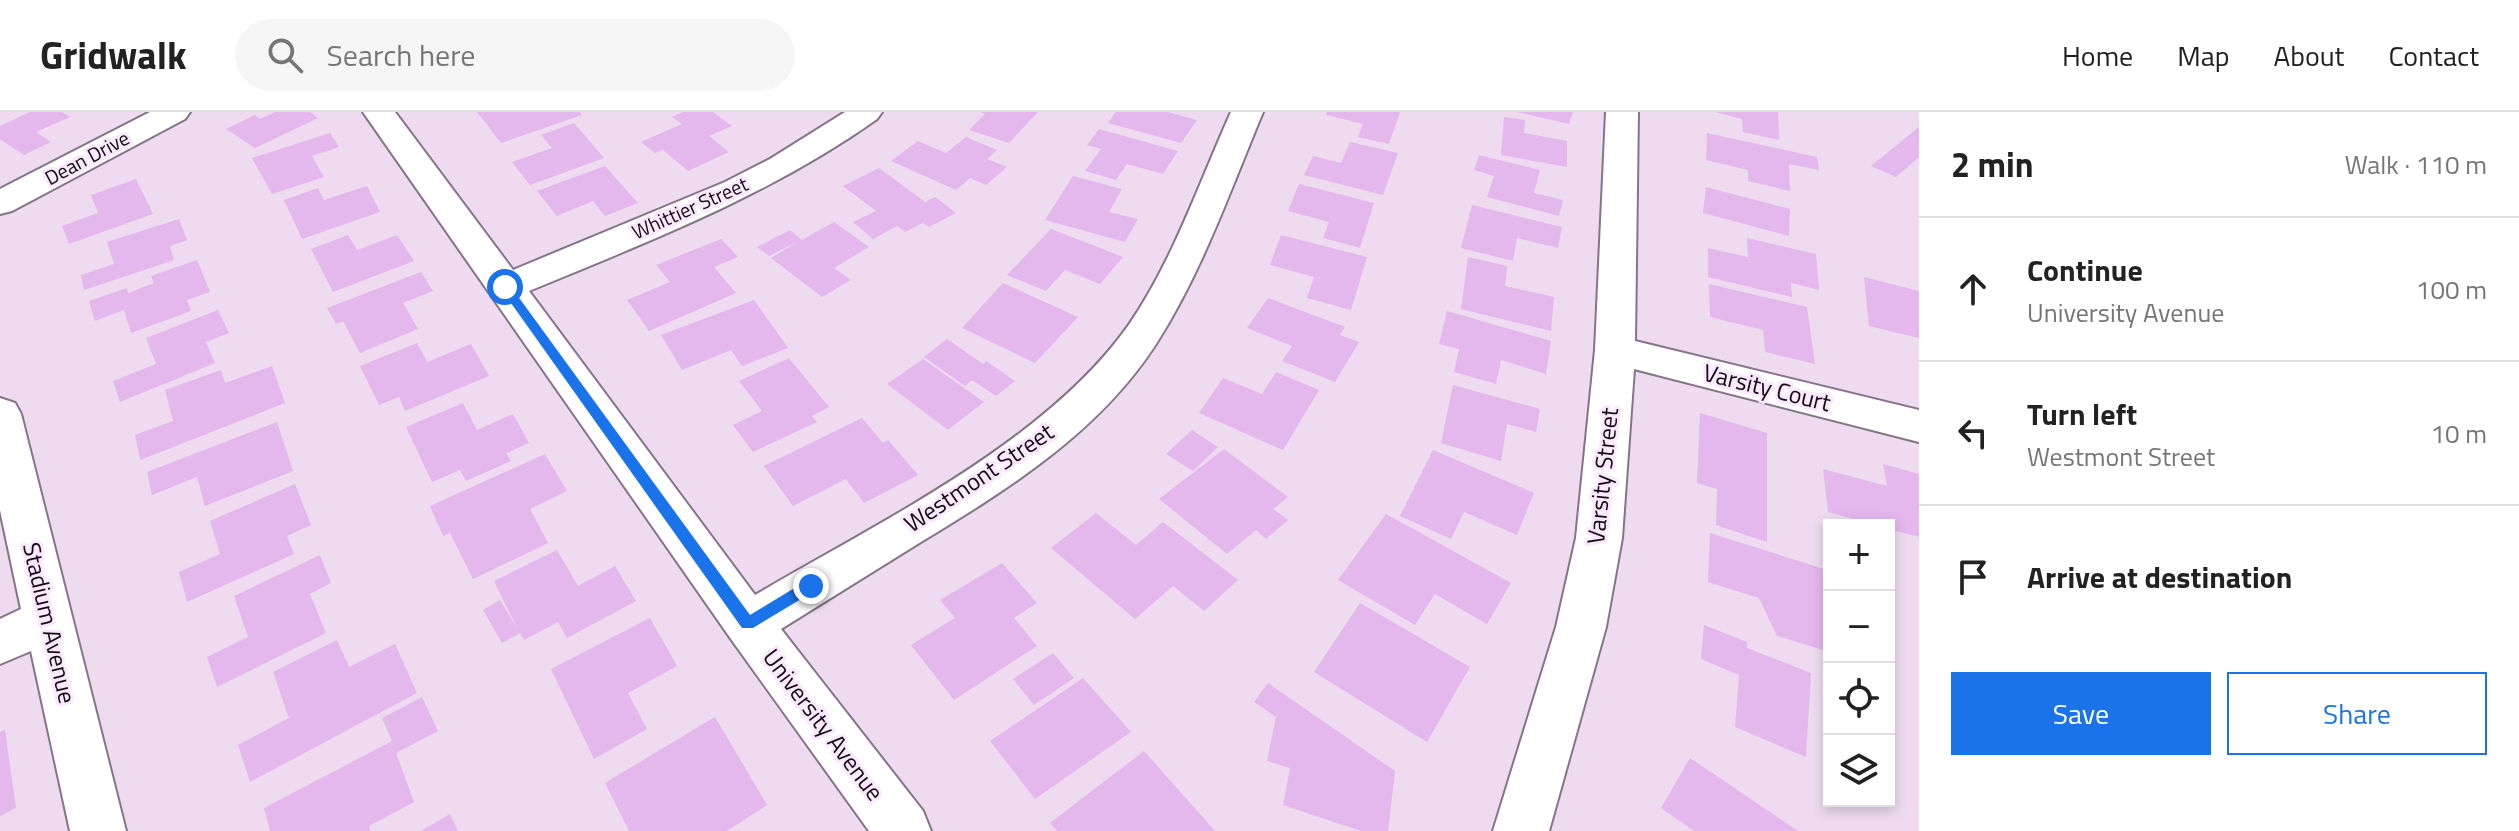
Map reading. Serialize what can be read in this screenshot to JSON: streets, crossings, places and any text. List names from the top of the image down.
{
  "streets": {
    "street": [
      "Dean Drive",
      "Whittier Street",
      "Varsity Court",
      "Varsity Street",
      "Westmont Street",
      "Stadium Avenue",
      "University Avenue"
    ]
  },
  "crossings": [
    ["Whittier Street", "University Avenue"],
    ["Varsity Court", "Varsity Street"],
    ["Westmont Street", "University Avenue"]
  ],
  "page": {
    "header": "Gridwalk",
    "search": "Search here",
    "nav": [
      "Home",
      "Map",
      "About",
      "Contact"
    ],
    "heading": ["2 min", "Walk · 110 m"],
    "list": [
      ["Continue", "University Avenue", "100 m"],
      ["Turn left", "Westmont Street", "10 m"],
      "Arrive at destination"
    ],
    "map_buttons": ["+", "−"],
    "buttons": ["Save", "Share"]
  }
}
